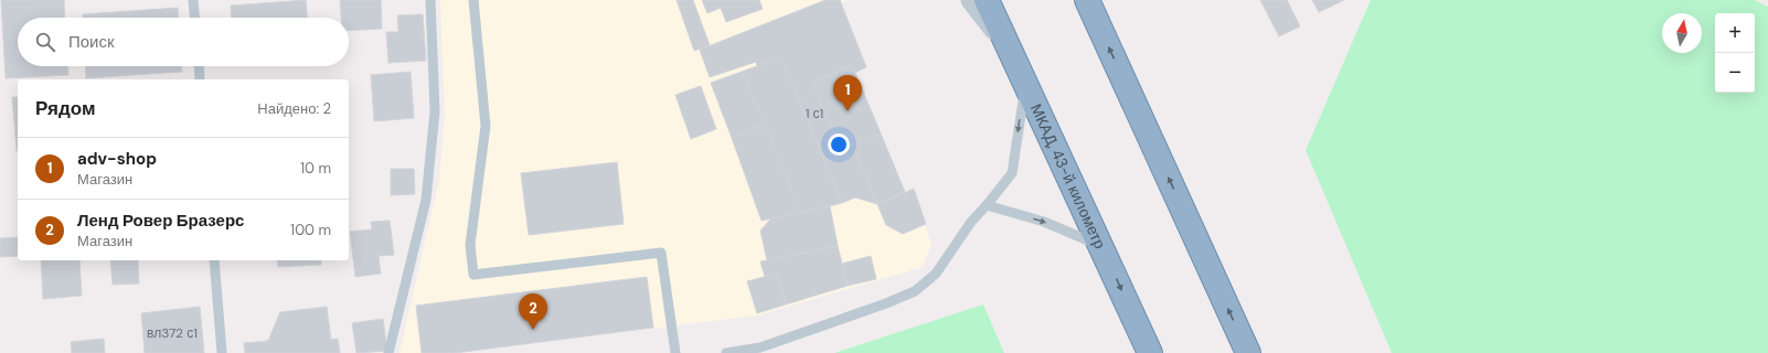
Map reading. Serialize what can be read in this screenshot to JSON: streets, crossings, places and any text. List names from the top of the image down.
{
  "streets": {
    "highway": ["МКАД, 43-й километр"]
  },
  "house_numbers": ["1 с1", "вл372 с1"],
  "north": "top",
  "page": {
    "map_buttons": ["+", "−"],
    "search": "Поиск",
    "pins": ["1", "2"],
    "heading": ["Рядом", "Найдено: 2"],
    "list": [
      {
        "mark": "1",
        "name": "adv-shop",
        "note": "Магазин",
        "value": "10 m"
      },
      {
        "mark": "2",
        "name": "Ленд Ровер Бразерс",
        "note": "Магазин",
        "value": "100 m"
      }
    ]
  }
}
